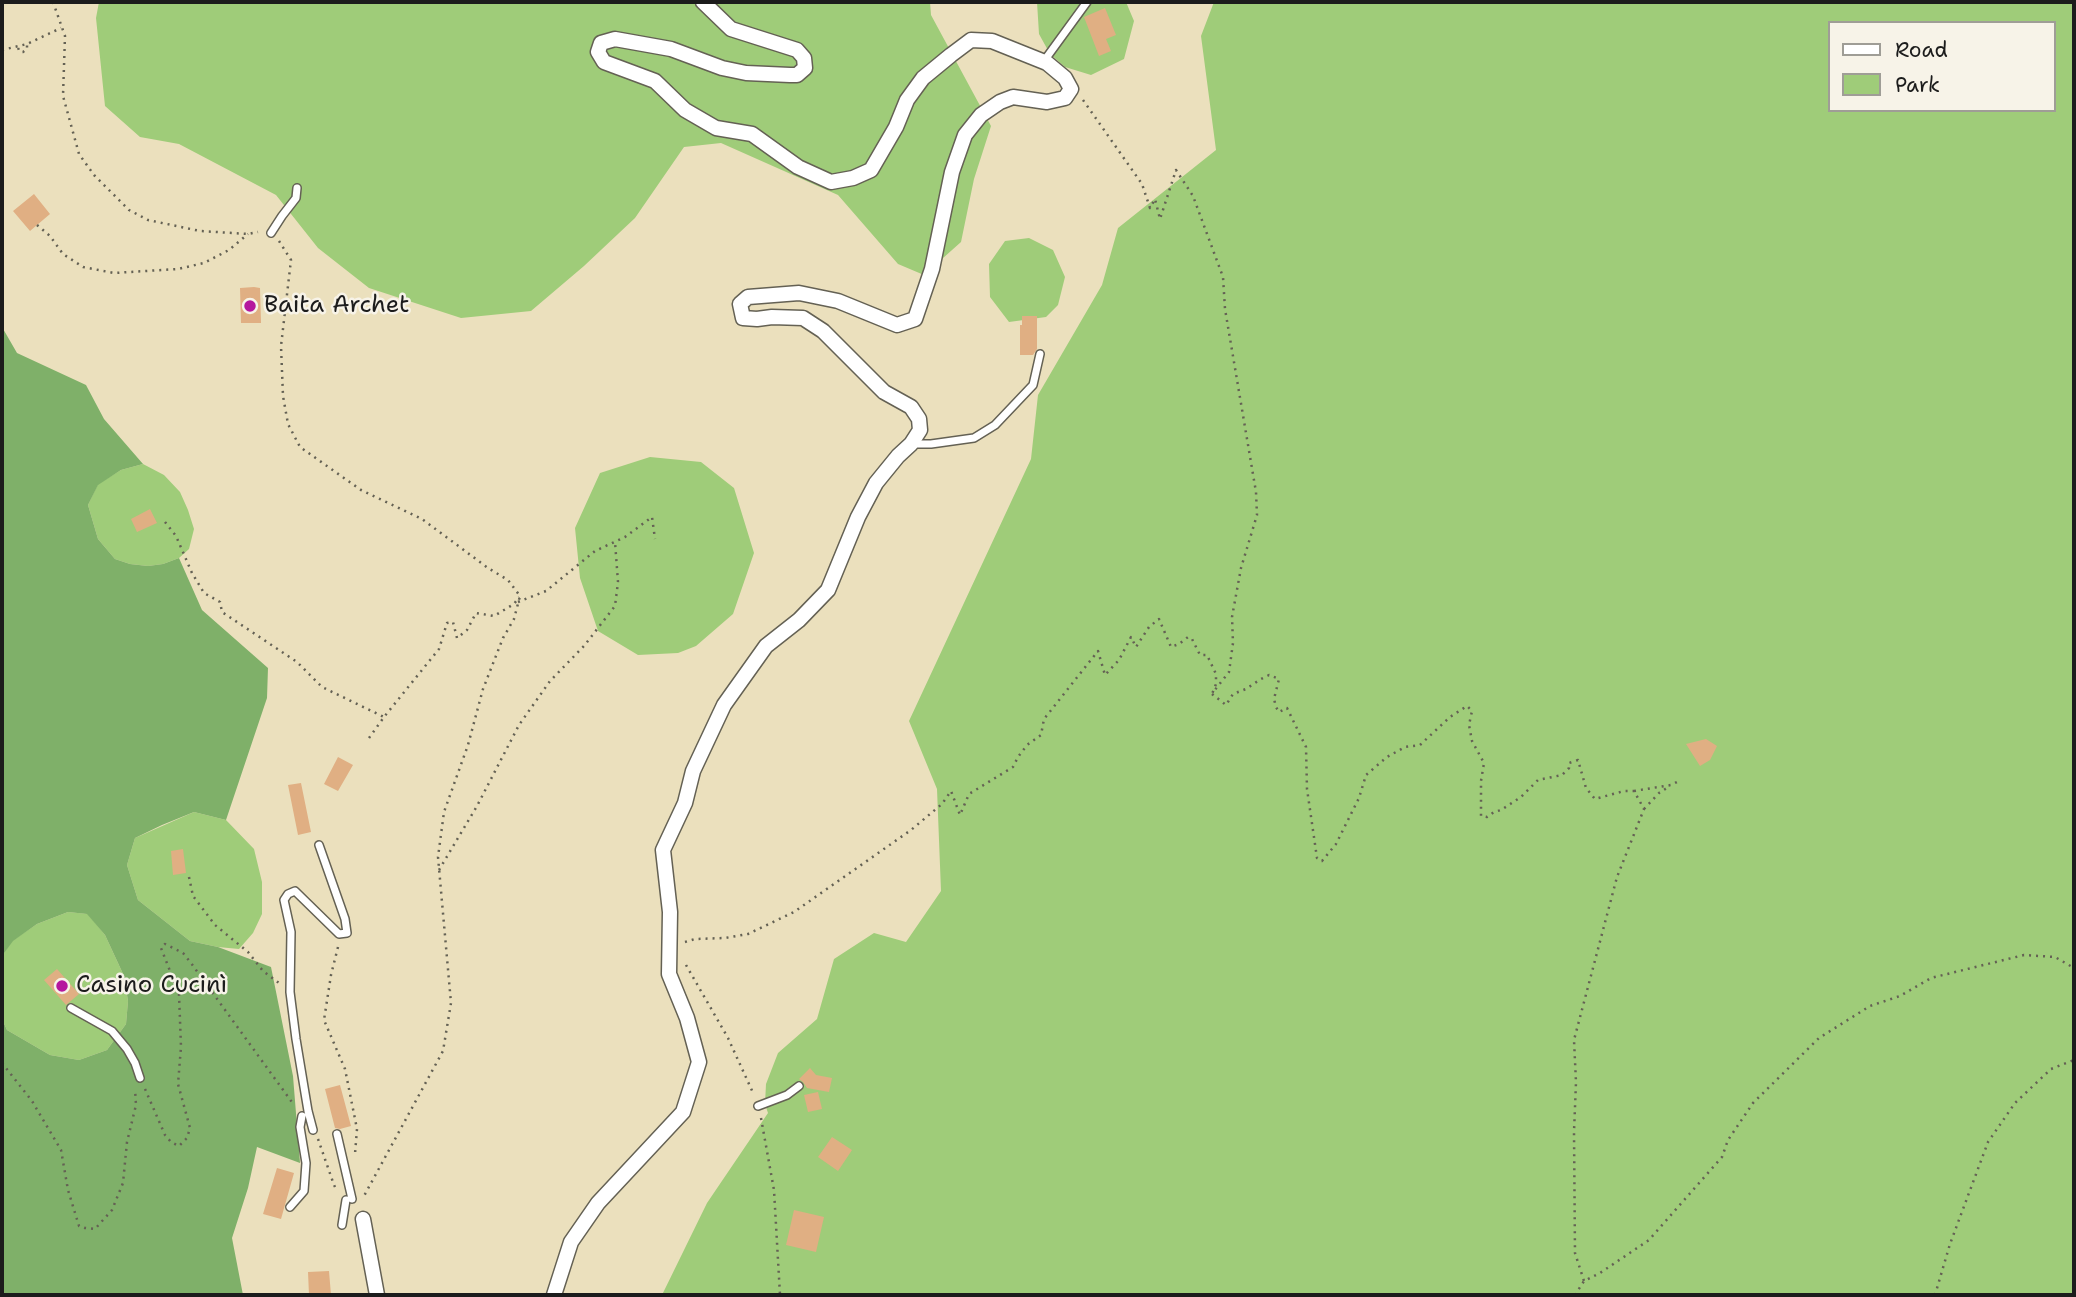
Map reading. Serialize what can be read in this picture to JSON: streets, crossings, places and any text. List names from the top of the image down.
{
  "places": ["Baita Archet", "Casino Cucinì"],
  "legend": ["Road", "Park"]
}
